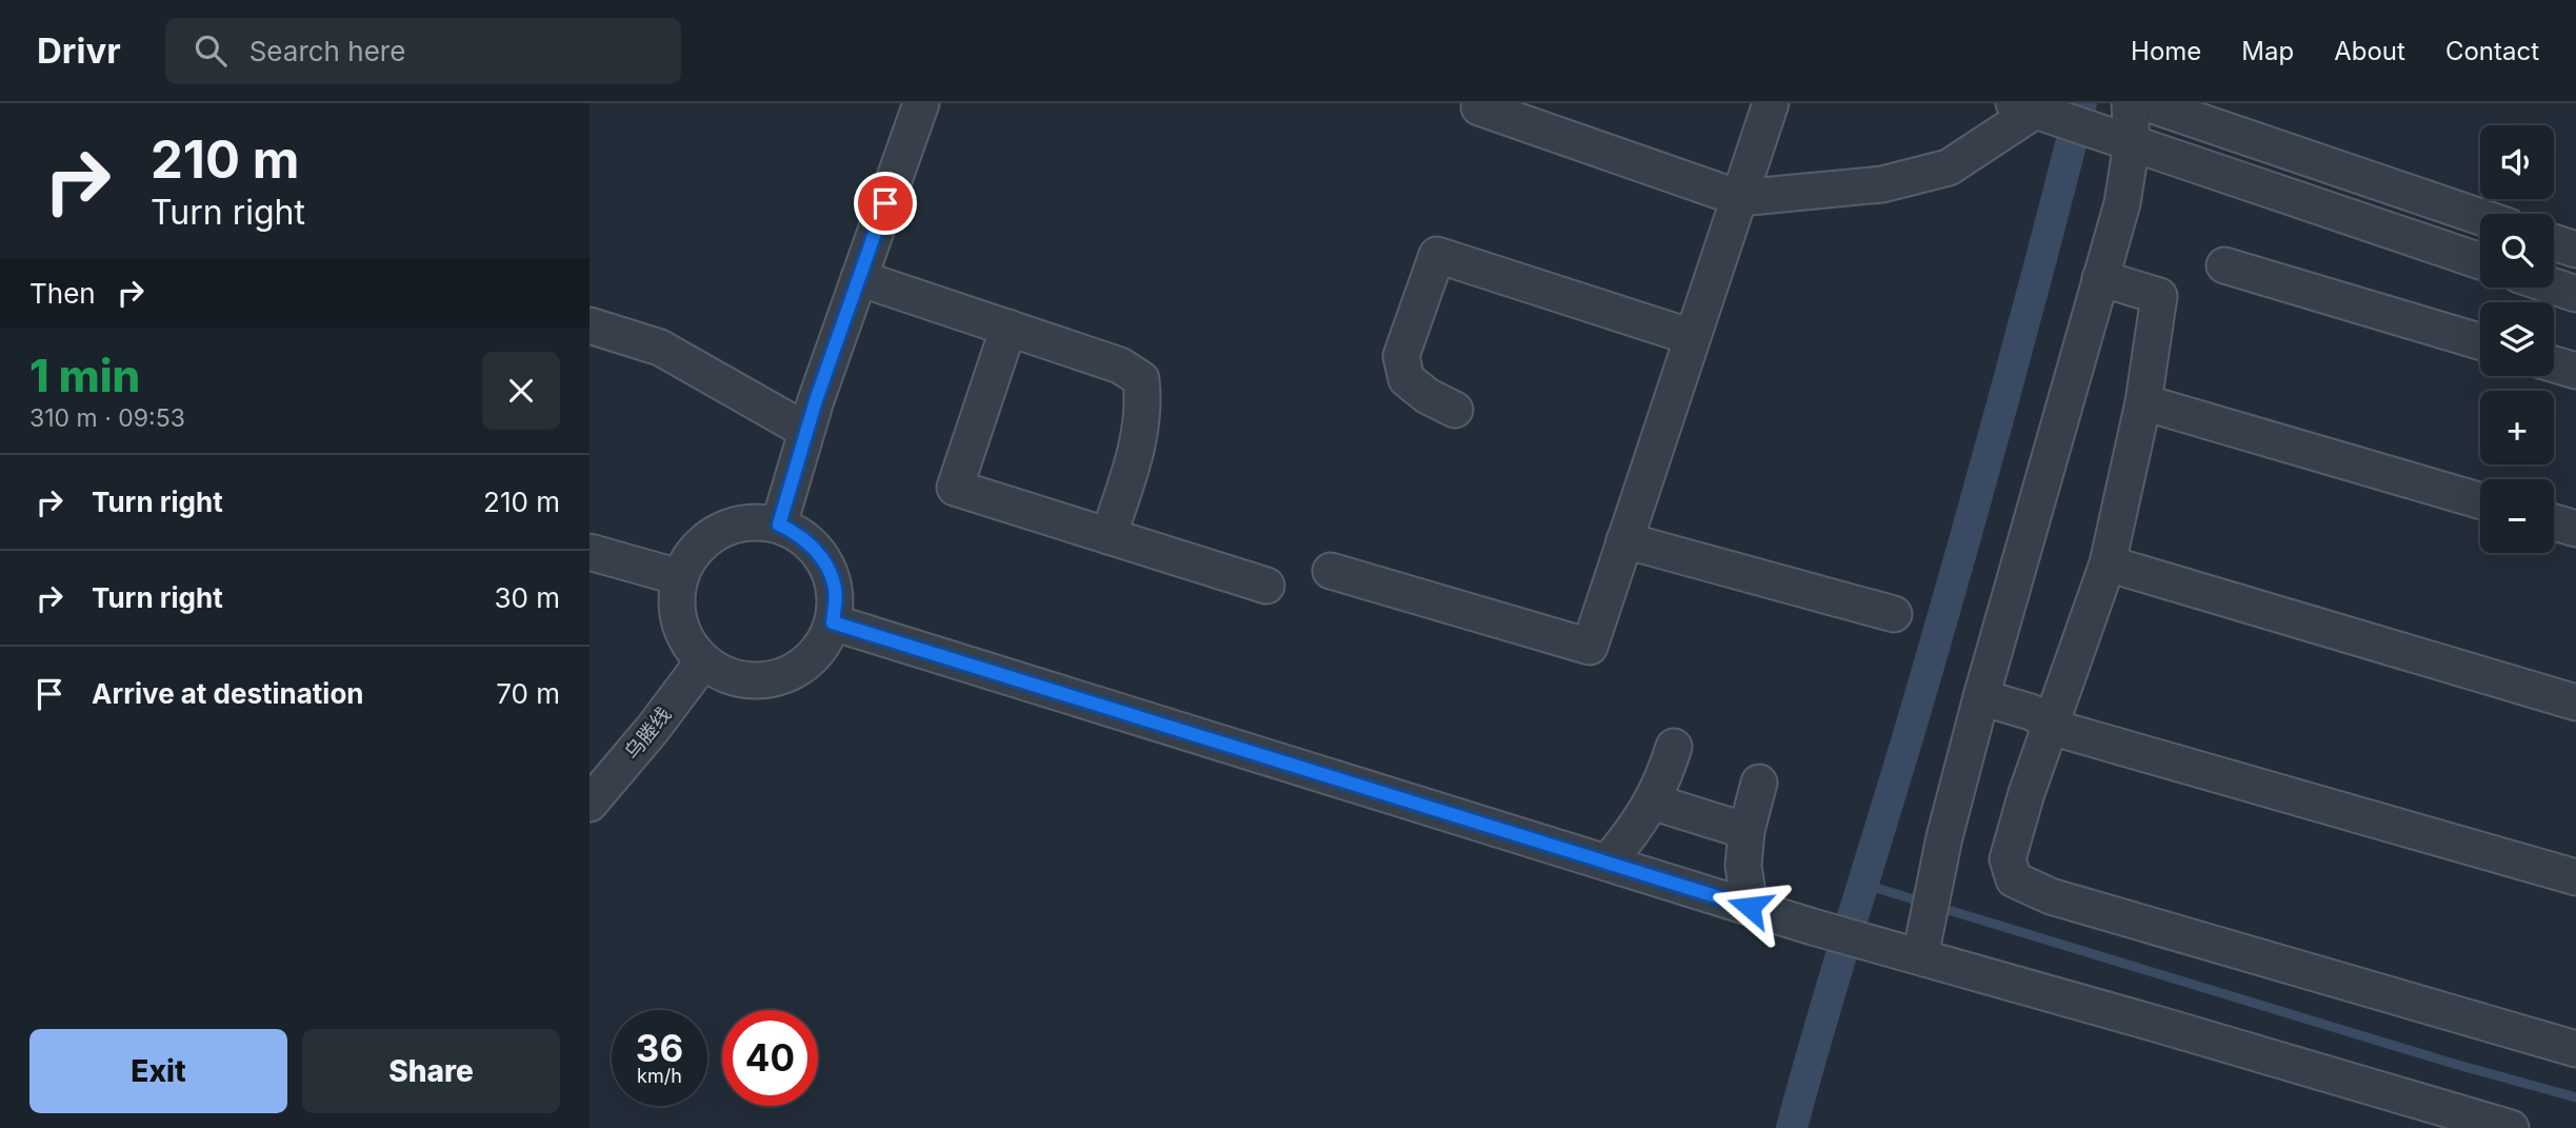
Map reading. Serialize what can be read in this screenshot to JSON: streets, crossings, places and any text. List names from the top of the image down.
{
  "streets": {
    "street": ["乌塍线"]
  },
  "page": {
    "header": "Drivr",
    "search": "Search here",
    "nav": [
      "Home",
      "Map",
      "About",
      "Contact"
    ],
    "turn": ["210 m", "Turn right"],
    "map_buttons": ["+", "−"],
    "then": "Then",
    "heading": ["1 min", "310 m · 09:53"],
    "list": [
      {
        "name": "Turn right",
        "value": "210 m"
      },
      {
        "name": "Turn right",
        "value": "30 m"
      },
      {
        "name": "Arrive at destination",
        "value": "70 m"
      }
    ],
    "speed": "36 km/h",
    "limit": "40",
    "buttons": ["Exit", "Share"]
  }
}
